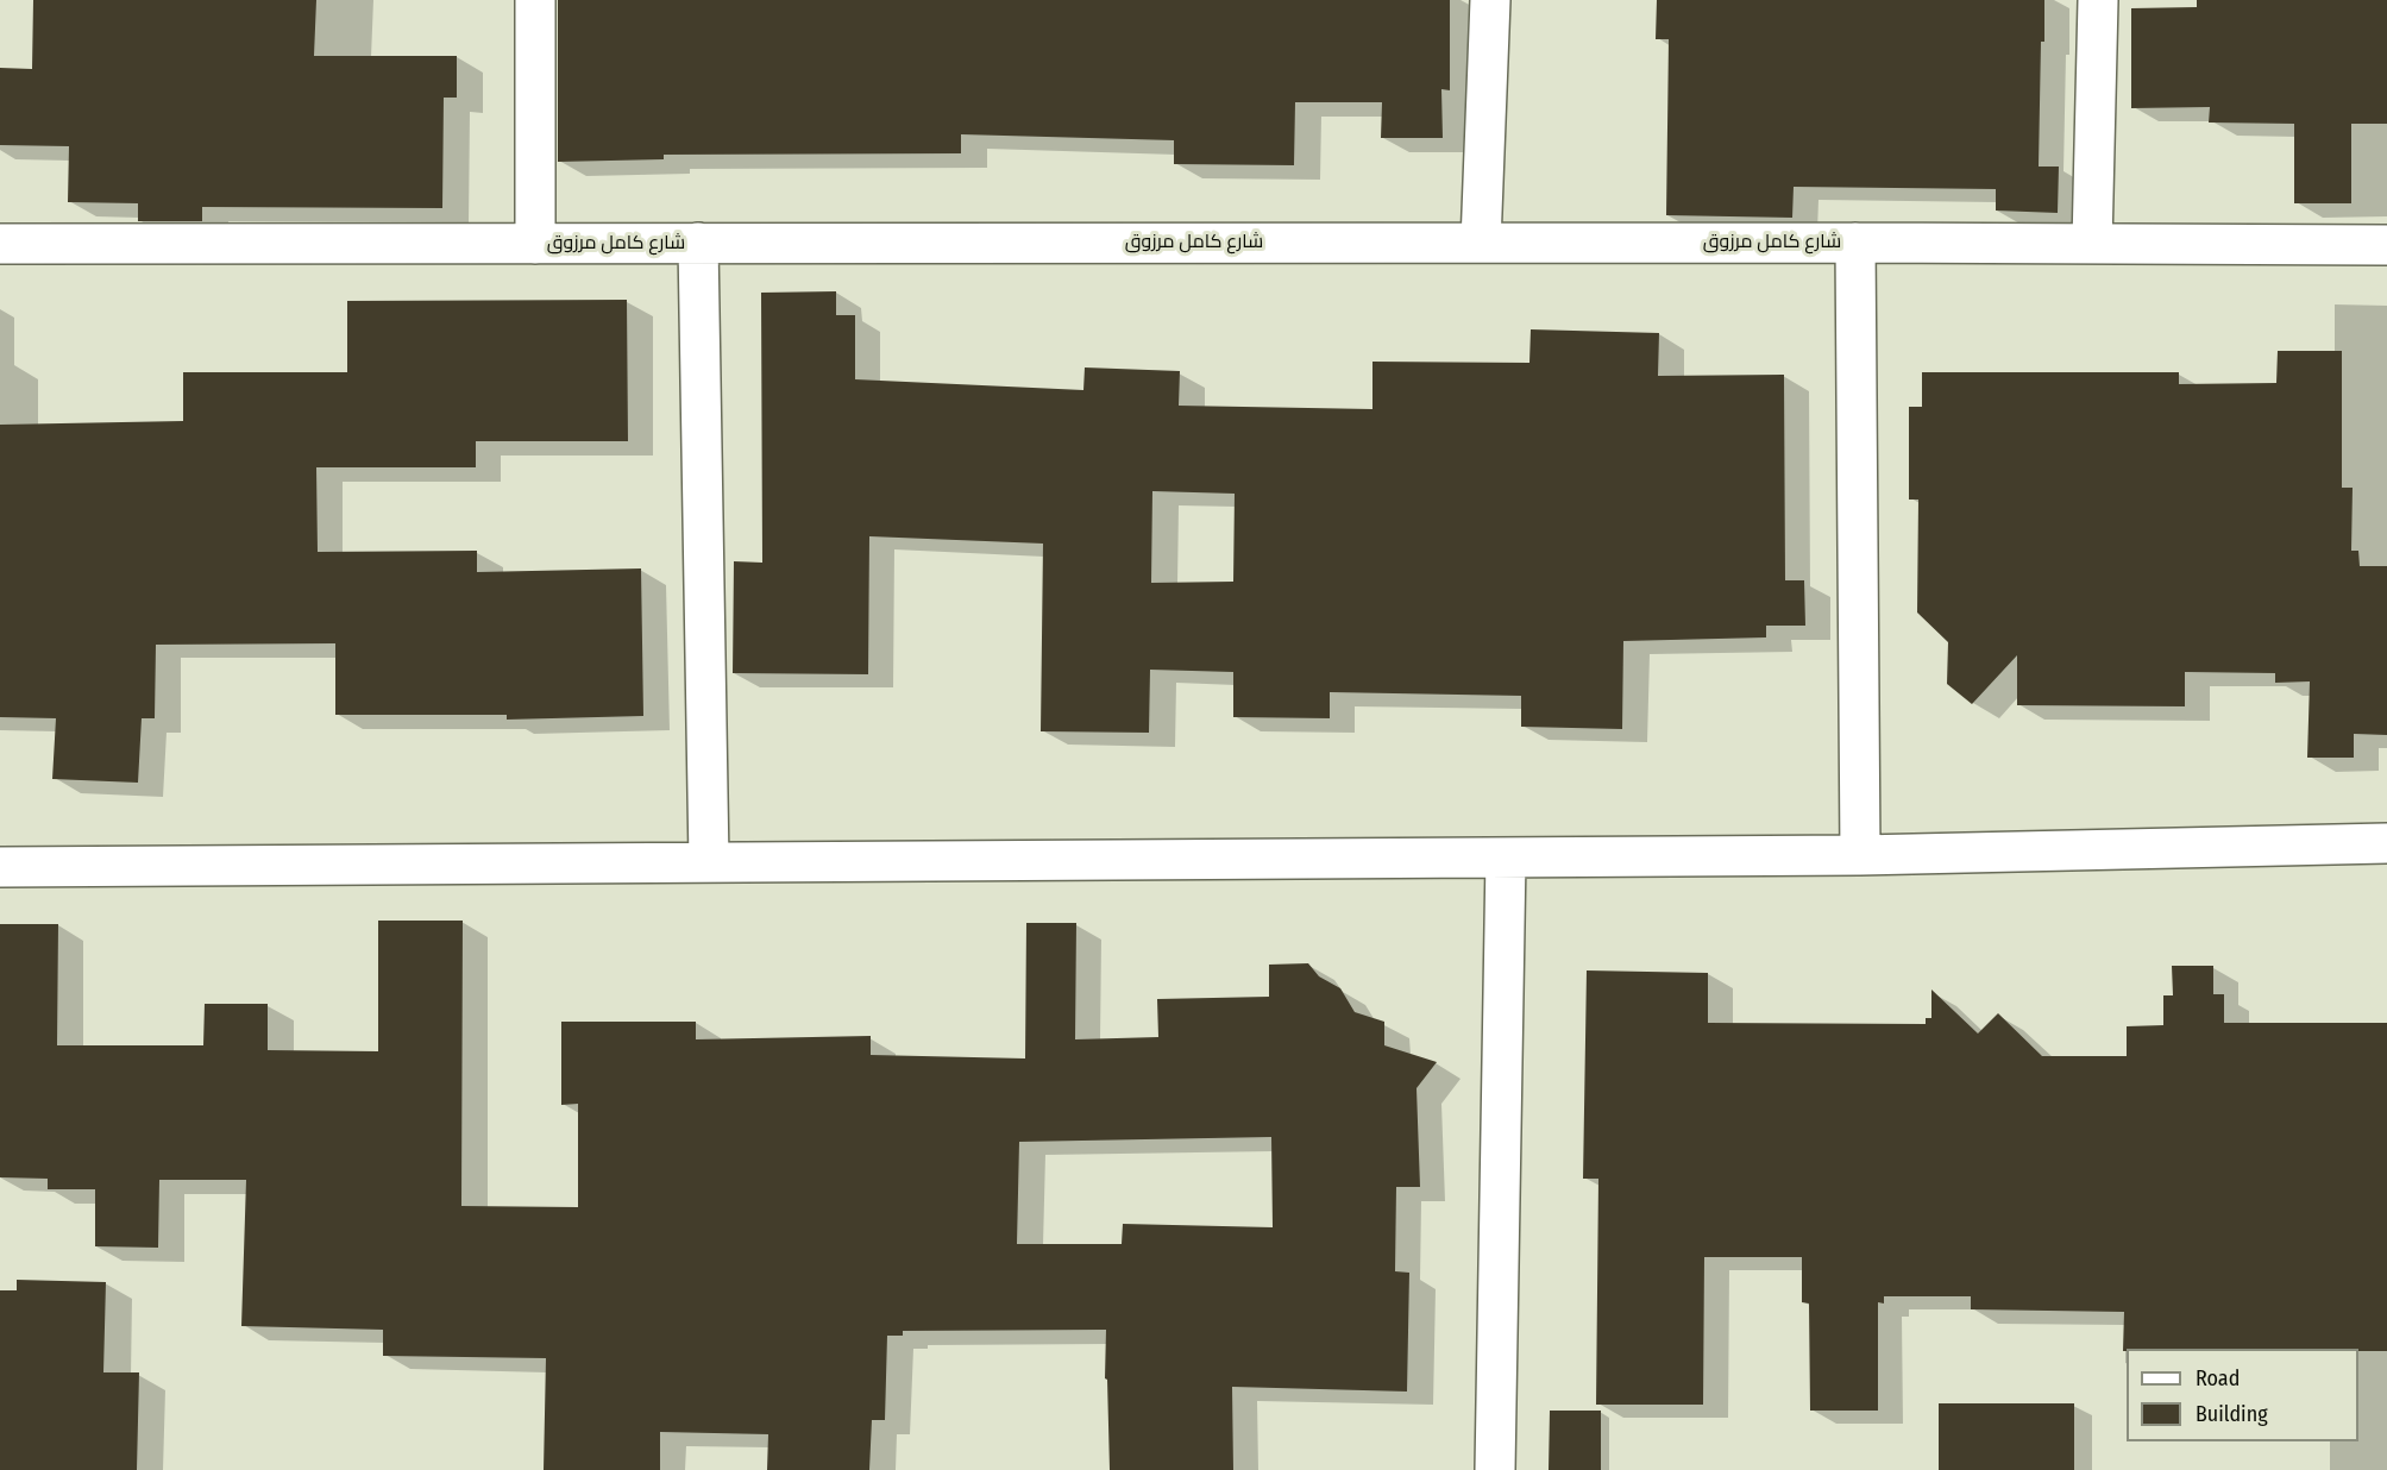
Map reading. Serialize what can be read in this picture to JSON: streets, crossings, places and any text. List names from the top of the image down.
{
  "streets": {
    "street": ["شارع كامل مرزوق"]
  },
  "legend": ["Road", "Building"]
}
